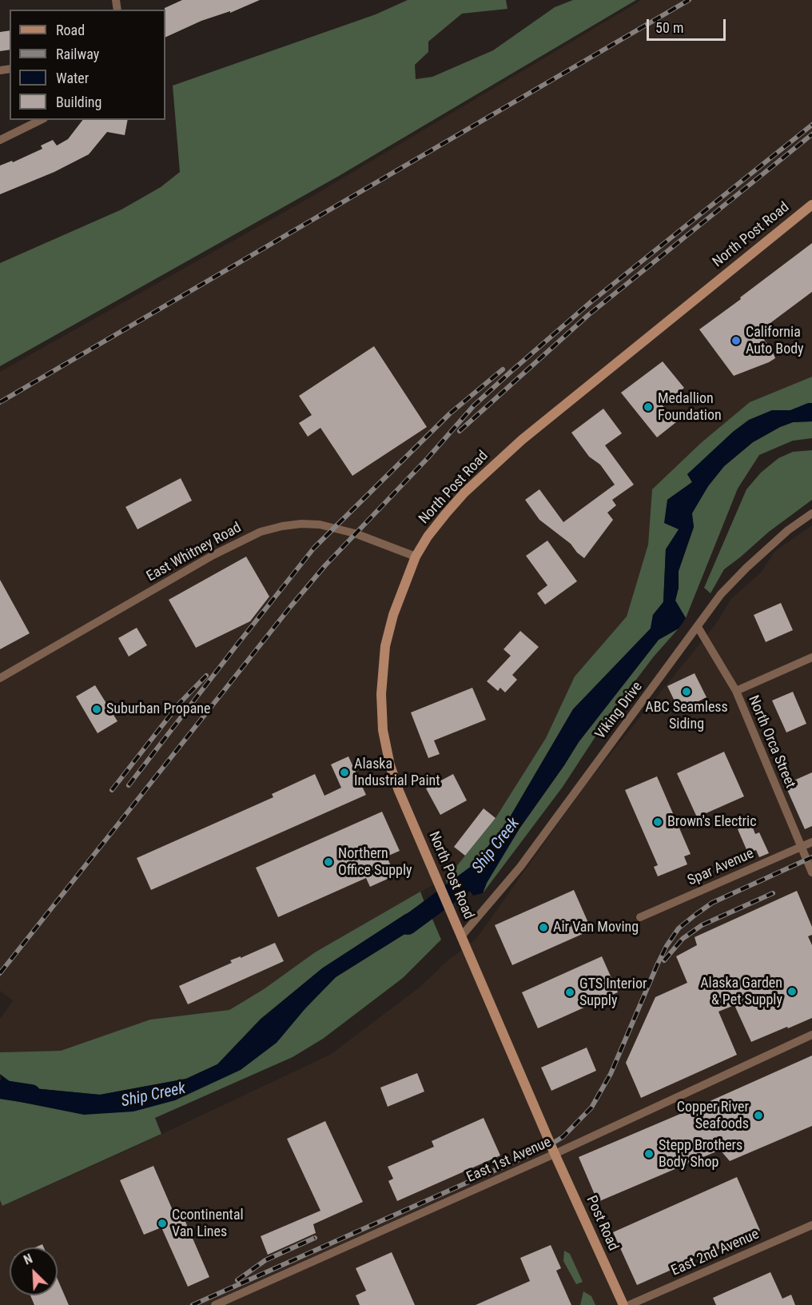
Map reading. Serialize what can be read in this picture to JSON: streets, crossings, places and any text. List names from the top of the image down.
{
  "streets": {
    "street": [
      "North Post Road",
      "East Whitney Road",
      "Viking Drive",
      "North Orca Street",
      "Spar Avenue",
      "East 1st Avenue",
      "Post Road",
      "East 2nd Avenue"
    ]
  },
  "crossings": [
    ["North Post Road", "East Whitney Road"],
    ["North Post Road", "Viking Drive"],
    ["North Post Road", "East 1st Avenue"],
    ["North Post Road", "Post Road"],
    ["Viking Drive", "North Orca Street"],
    ["North Orca Street", "Spar Avenue"],
    ["East 1st Avenue", "Post Road"]
  ],
  "water": ["Ship Creek"],
  "places": [
    "California Auto Body",
    "Medallion Foundation",
    "ABC Seamless Siding",
    "Suburban Propane",
    "Alaska Industrial Paint",
    "Brown's Electric",
    "Northern Office Supply",
    "Air Van Moving",
    "Alaska Garden & Pet Supply",
    "GTS Interior Supply",
    "Copper River Seafoods",
    "Stepp Brothers Body Shop",
    "Ccontinental Van Lines"
  ],
  "legend": [
    "Road",
    "Railway",
    "Water",
    "Building"
  ],
  "scale_bar": "50 m",
  "north": "top left"
}
